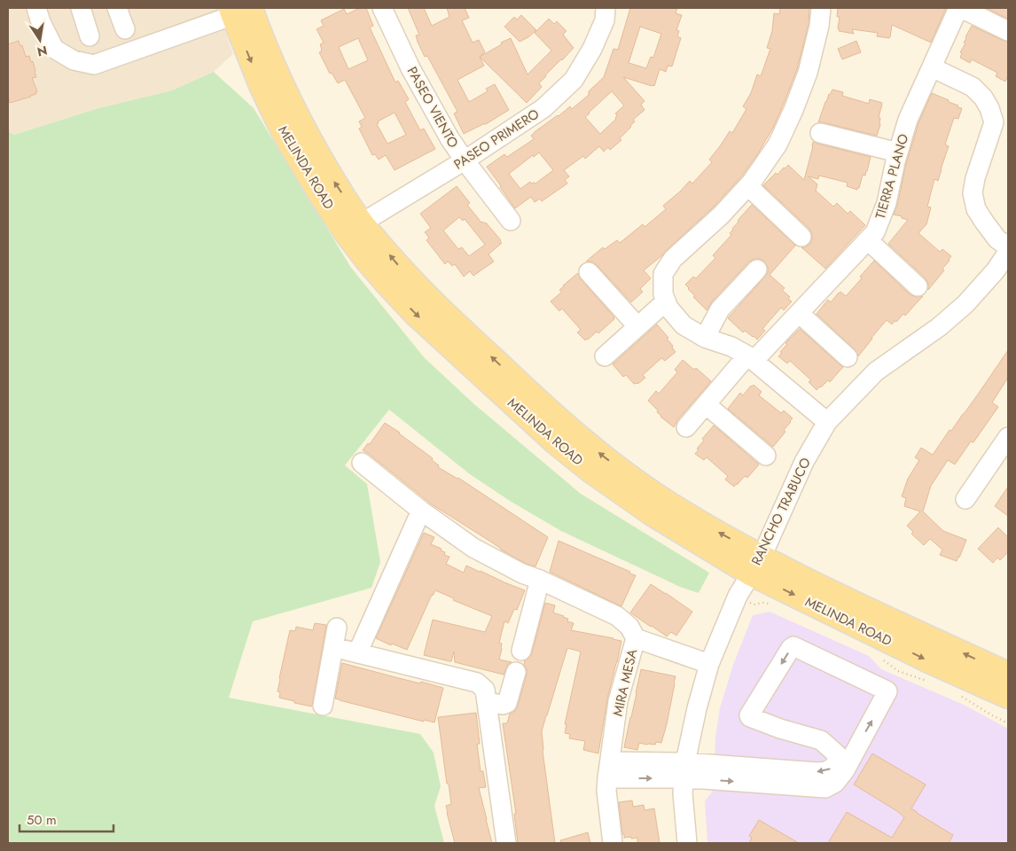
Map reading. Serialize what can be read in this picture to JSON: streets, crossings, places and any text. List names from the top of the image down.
{
  "streets": {
    "main road": ["MELINDA ROAD"],
    "street": [
      "PASEO VIENTO",
      "PASEO PRIMERO",
      "TIERRA PLANO",
      "RANCHO TRABUCO",
      "MIRA MESA"
    ]
  },
  "crossings": [
    ["PASEO VIENTO", "PASEO PRIMERO"],
    ["PASEO PRIMERO", "MELINDA ROAD"],
    ["MELINDA ROAD", "RANCHO TRABUCO"]
  ],
  "scale_bar": "50 m",
  "north": "bottom"
}
